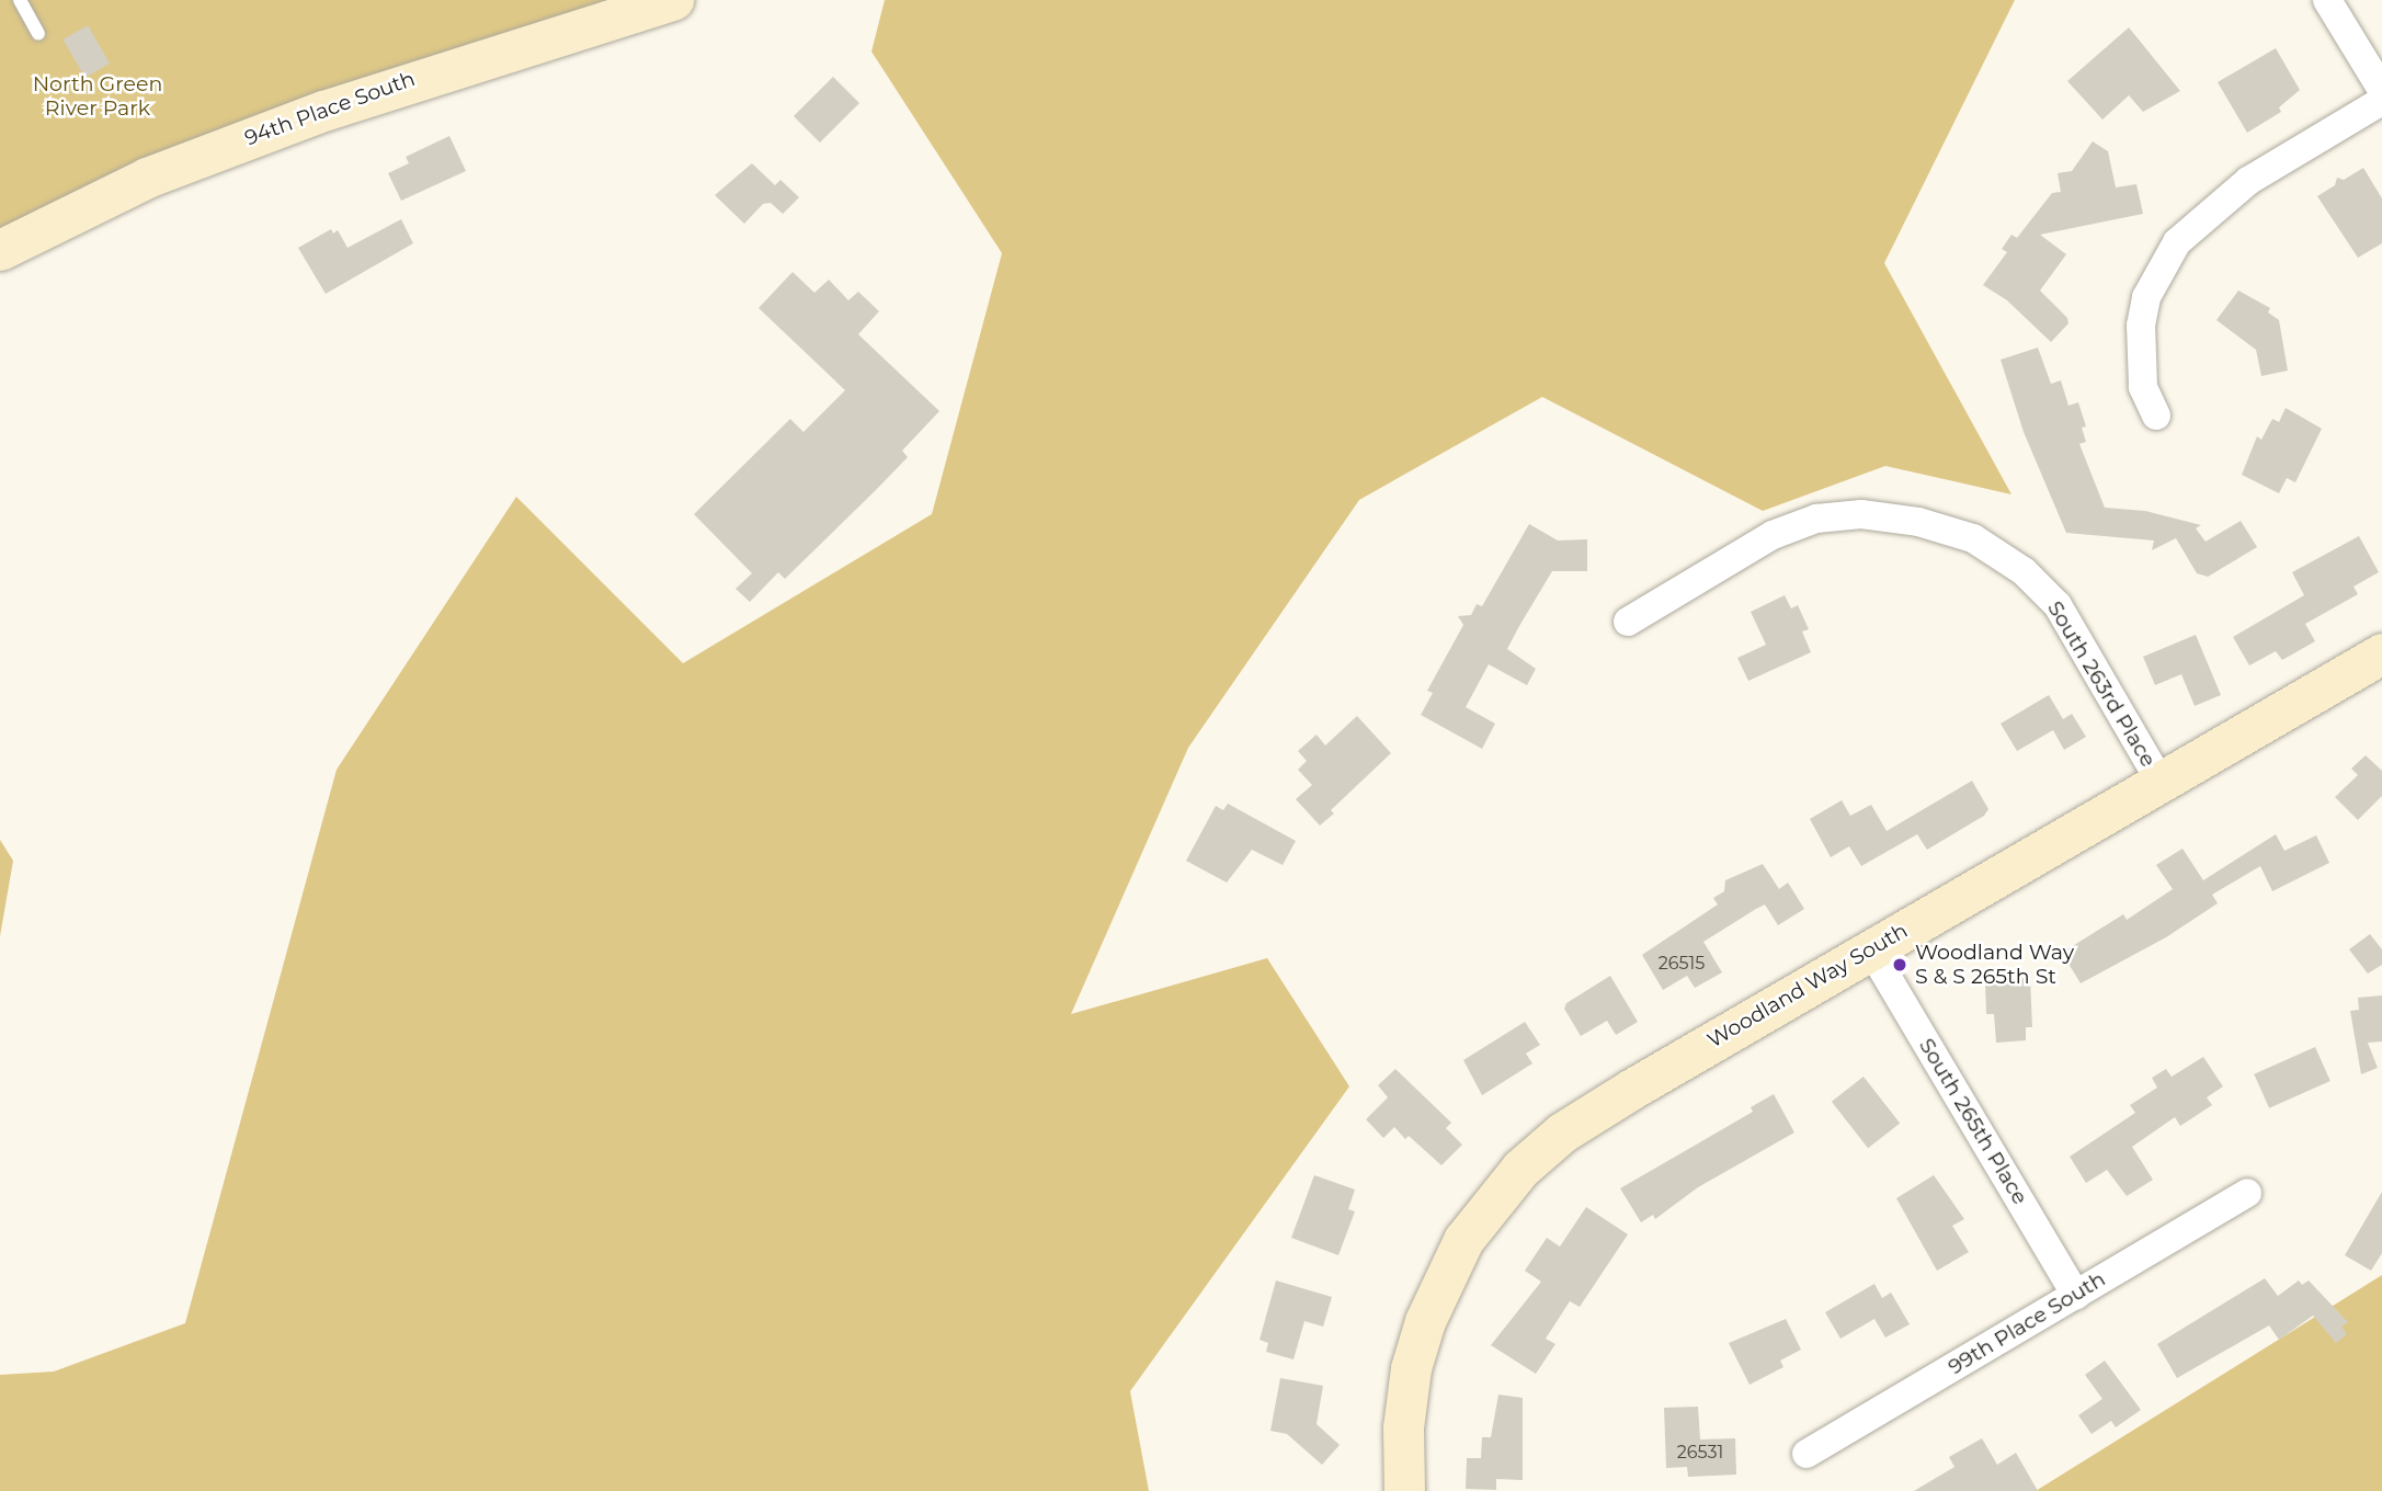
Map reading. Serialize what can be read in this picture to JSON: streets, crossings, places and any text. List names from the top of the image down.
{
  "streets": {
    "street": [
      "94th Place South",
      "South 263rd Place",
      "Woodland Way South",
      "South 265th Place",
      "99th Place South"
    ]
  },
  "crossings": [
    ["South 263rd Place", "Woodland Way South"],
    ["Woodland Way South", "South 265th Place"],
    ["South 265th Place", "99th Place South"]
  ],
  "parks": ["North Green River Park"],
  "places": ["Woodland Way S & S 265th St"],
  "house_numbers": ["26515", "26531"]
}
